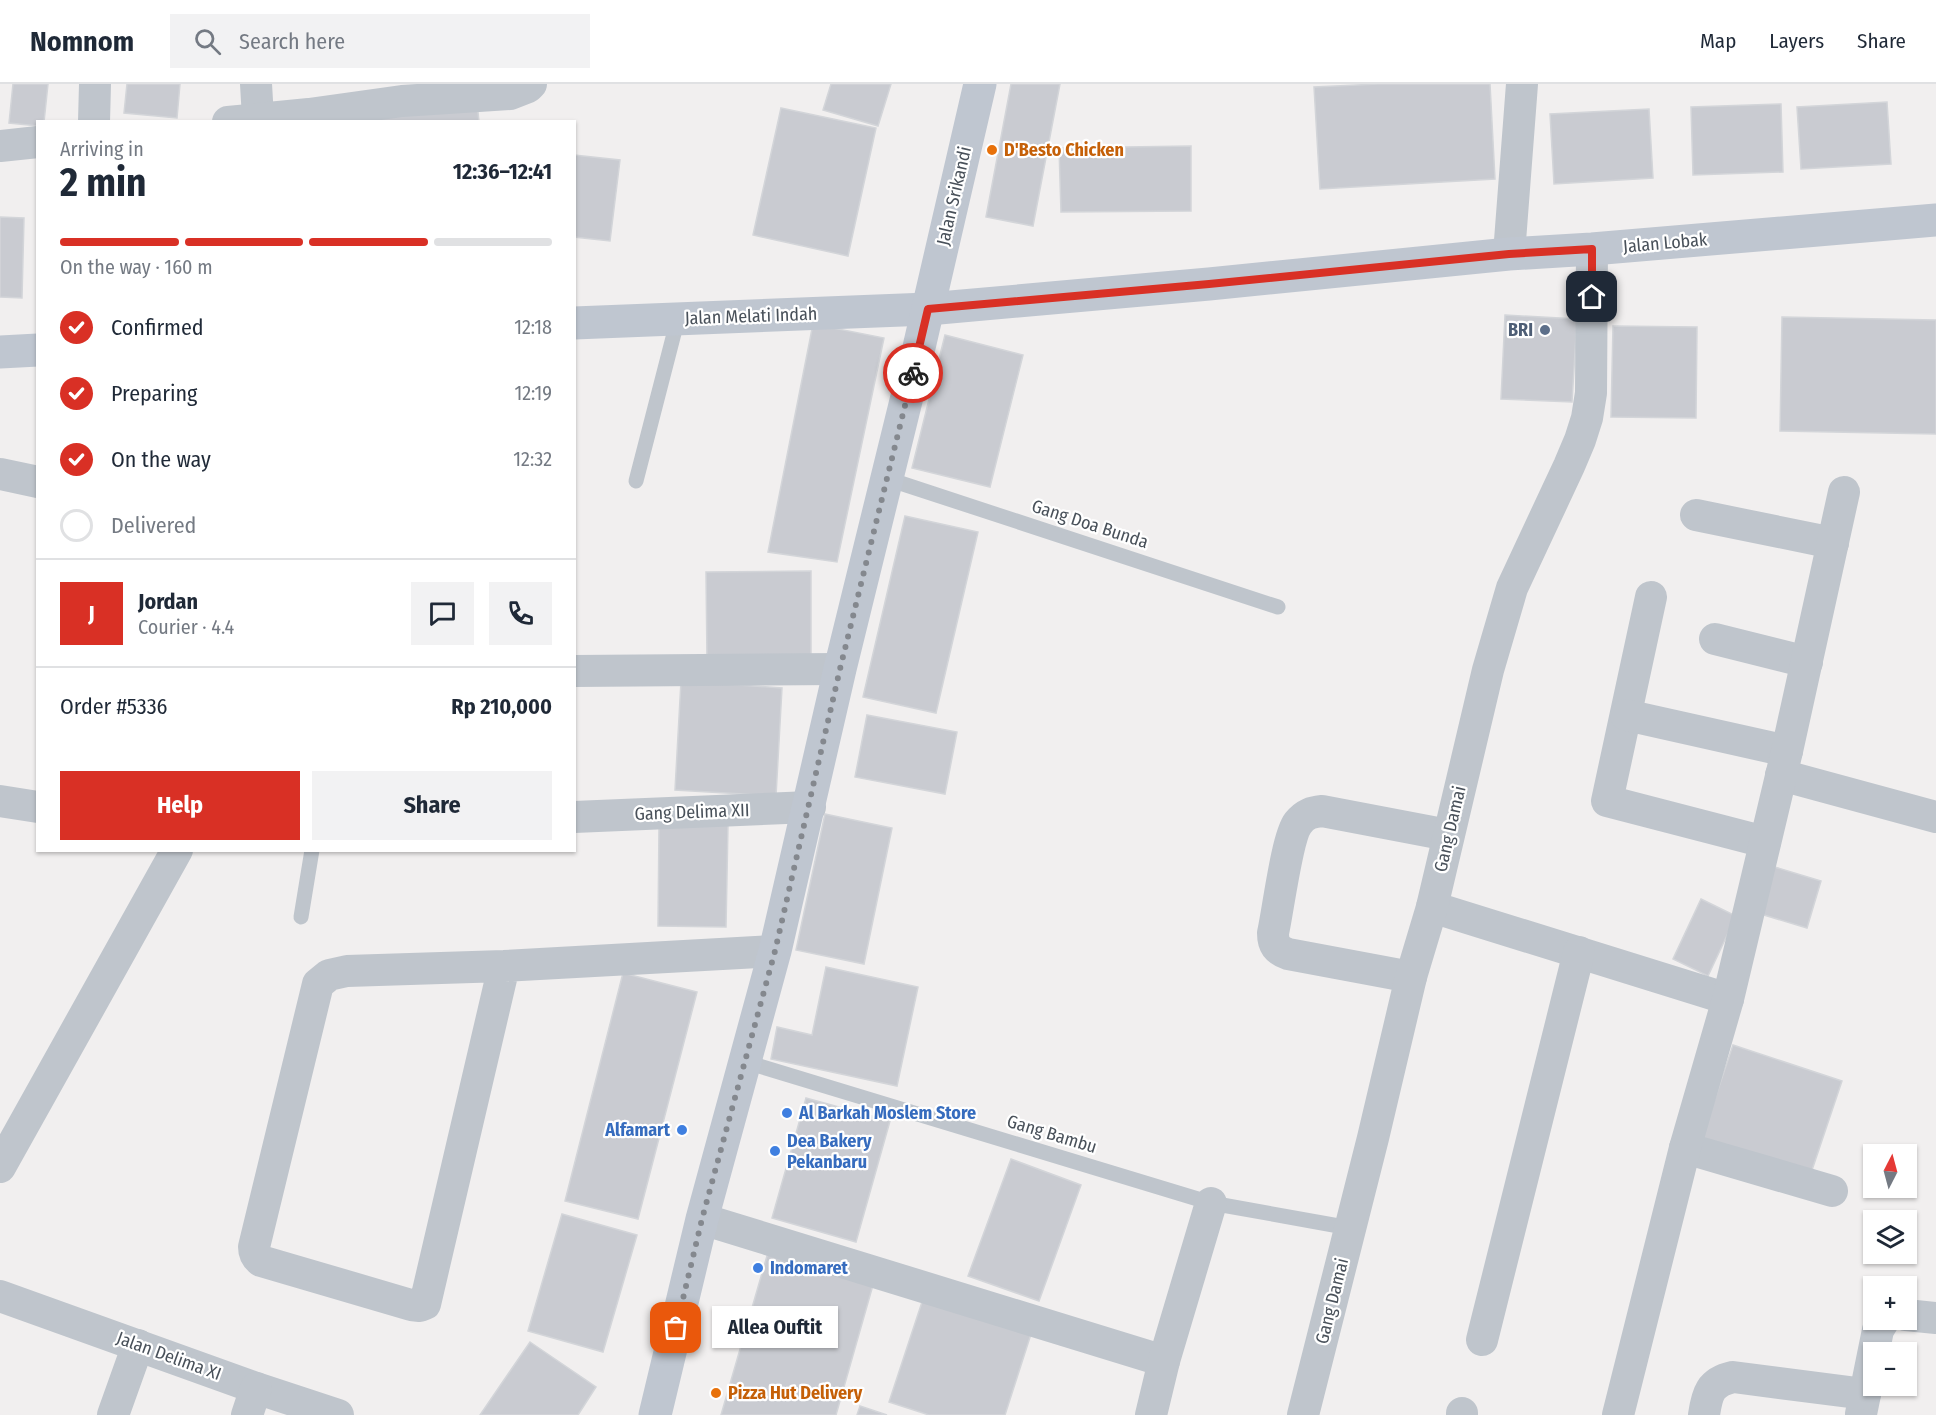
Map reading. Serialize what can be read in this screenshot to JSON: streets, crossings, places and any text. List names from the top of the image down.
{
  "streets": {
    "main road": ["Jalan Srikandi", "Jalan Lobak", "Jalan Melati Indah"],
    "street": ["Gang Delima XII", "Gang Damai", "Jalan Delima XI"],
    "lane": ["Gang Doa Bunda", "Gang Bambu"]
  },
  "crossings": [
    ["Jalan Srikandi", "Jalan Lobak"],
    ["Jalan Srikandi", "Jalan Melati Indah"],
    ["Jalan Srikandi", "Gang Doa Bunda"],
    ["Jalan Srikandi", "Gang Delima XII"],
    ["Jalan Srikandi", "Gang Bambu"],
    ["Jalan Lobak", "Jalan Melati Indah"],
    ["Jalan Lobak", "Gang Damai"],
    ["Gang Damai", "Gang Bambu"]
  ],
  "places": [
    "D'Besto Chicken",
    "BRI",
    "Al Barkah Moslem Store",
    "Alfamart",
    "Dea Bakery Pekanbaru",
    "Indomaret",
    "Allea Ouftit",
    "Pizza Hut Delivery"
  ],
  "north": "top",
  "page": {
    "header": "Nomnom",
    "search": "Search here",
    "nav": ["Map", "Layers", "Share"],
    "heading": ["2 min", "Arriving in", "12:36–12:41"],
    "panel": [
      "Jordan",
      "Courier · 4.4",
      "Order #5336",
      "Rp 210,000"
    ],
    "bar": "On the way · 160 m",
    "list": [
      ["Confirmed", "12:18"],
      ["Preparing", "12:19"],
      ["On the way", "12:32"],
      "Delivered"
    ],
    "round": "J",
    "buttons": ["Help", "Share"],
    "map_buttons": ["+", "−"],
    "bubble": "Allea Ouftit"
  }
}
